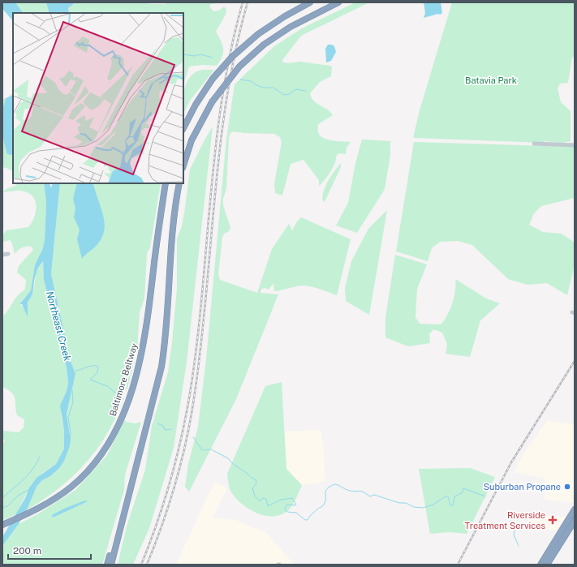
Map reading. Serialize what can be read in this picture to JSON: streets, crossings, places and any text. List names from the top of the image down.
{
  "streets": {
    "highway": ["Baltimore Beltway"]
  },
  "water": ["Northeast Creek"],
  "parks": ["Batavia Park"],
  "places": {
    "other": ["Suburban Propane"],
    "health": ["Riverside Treatment Services"]
  },
  "scale_bar": "200 m"
}
